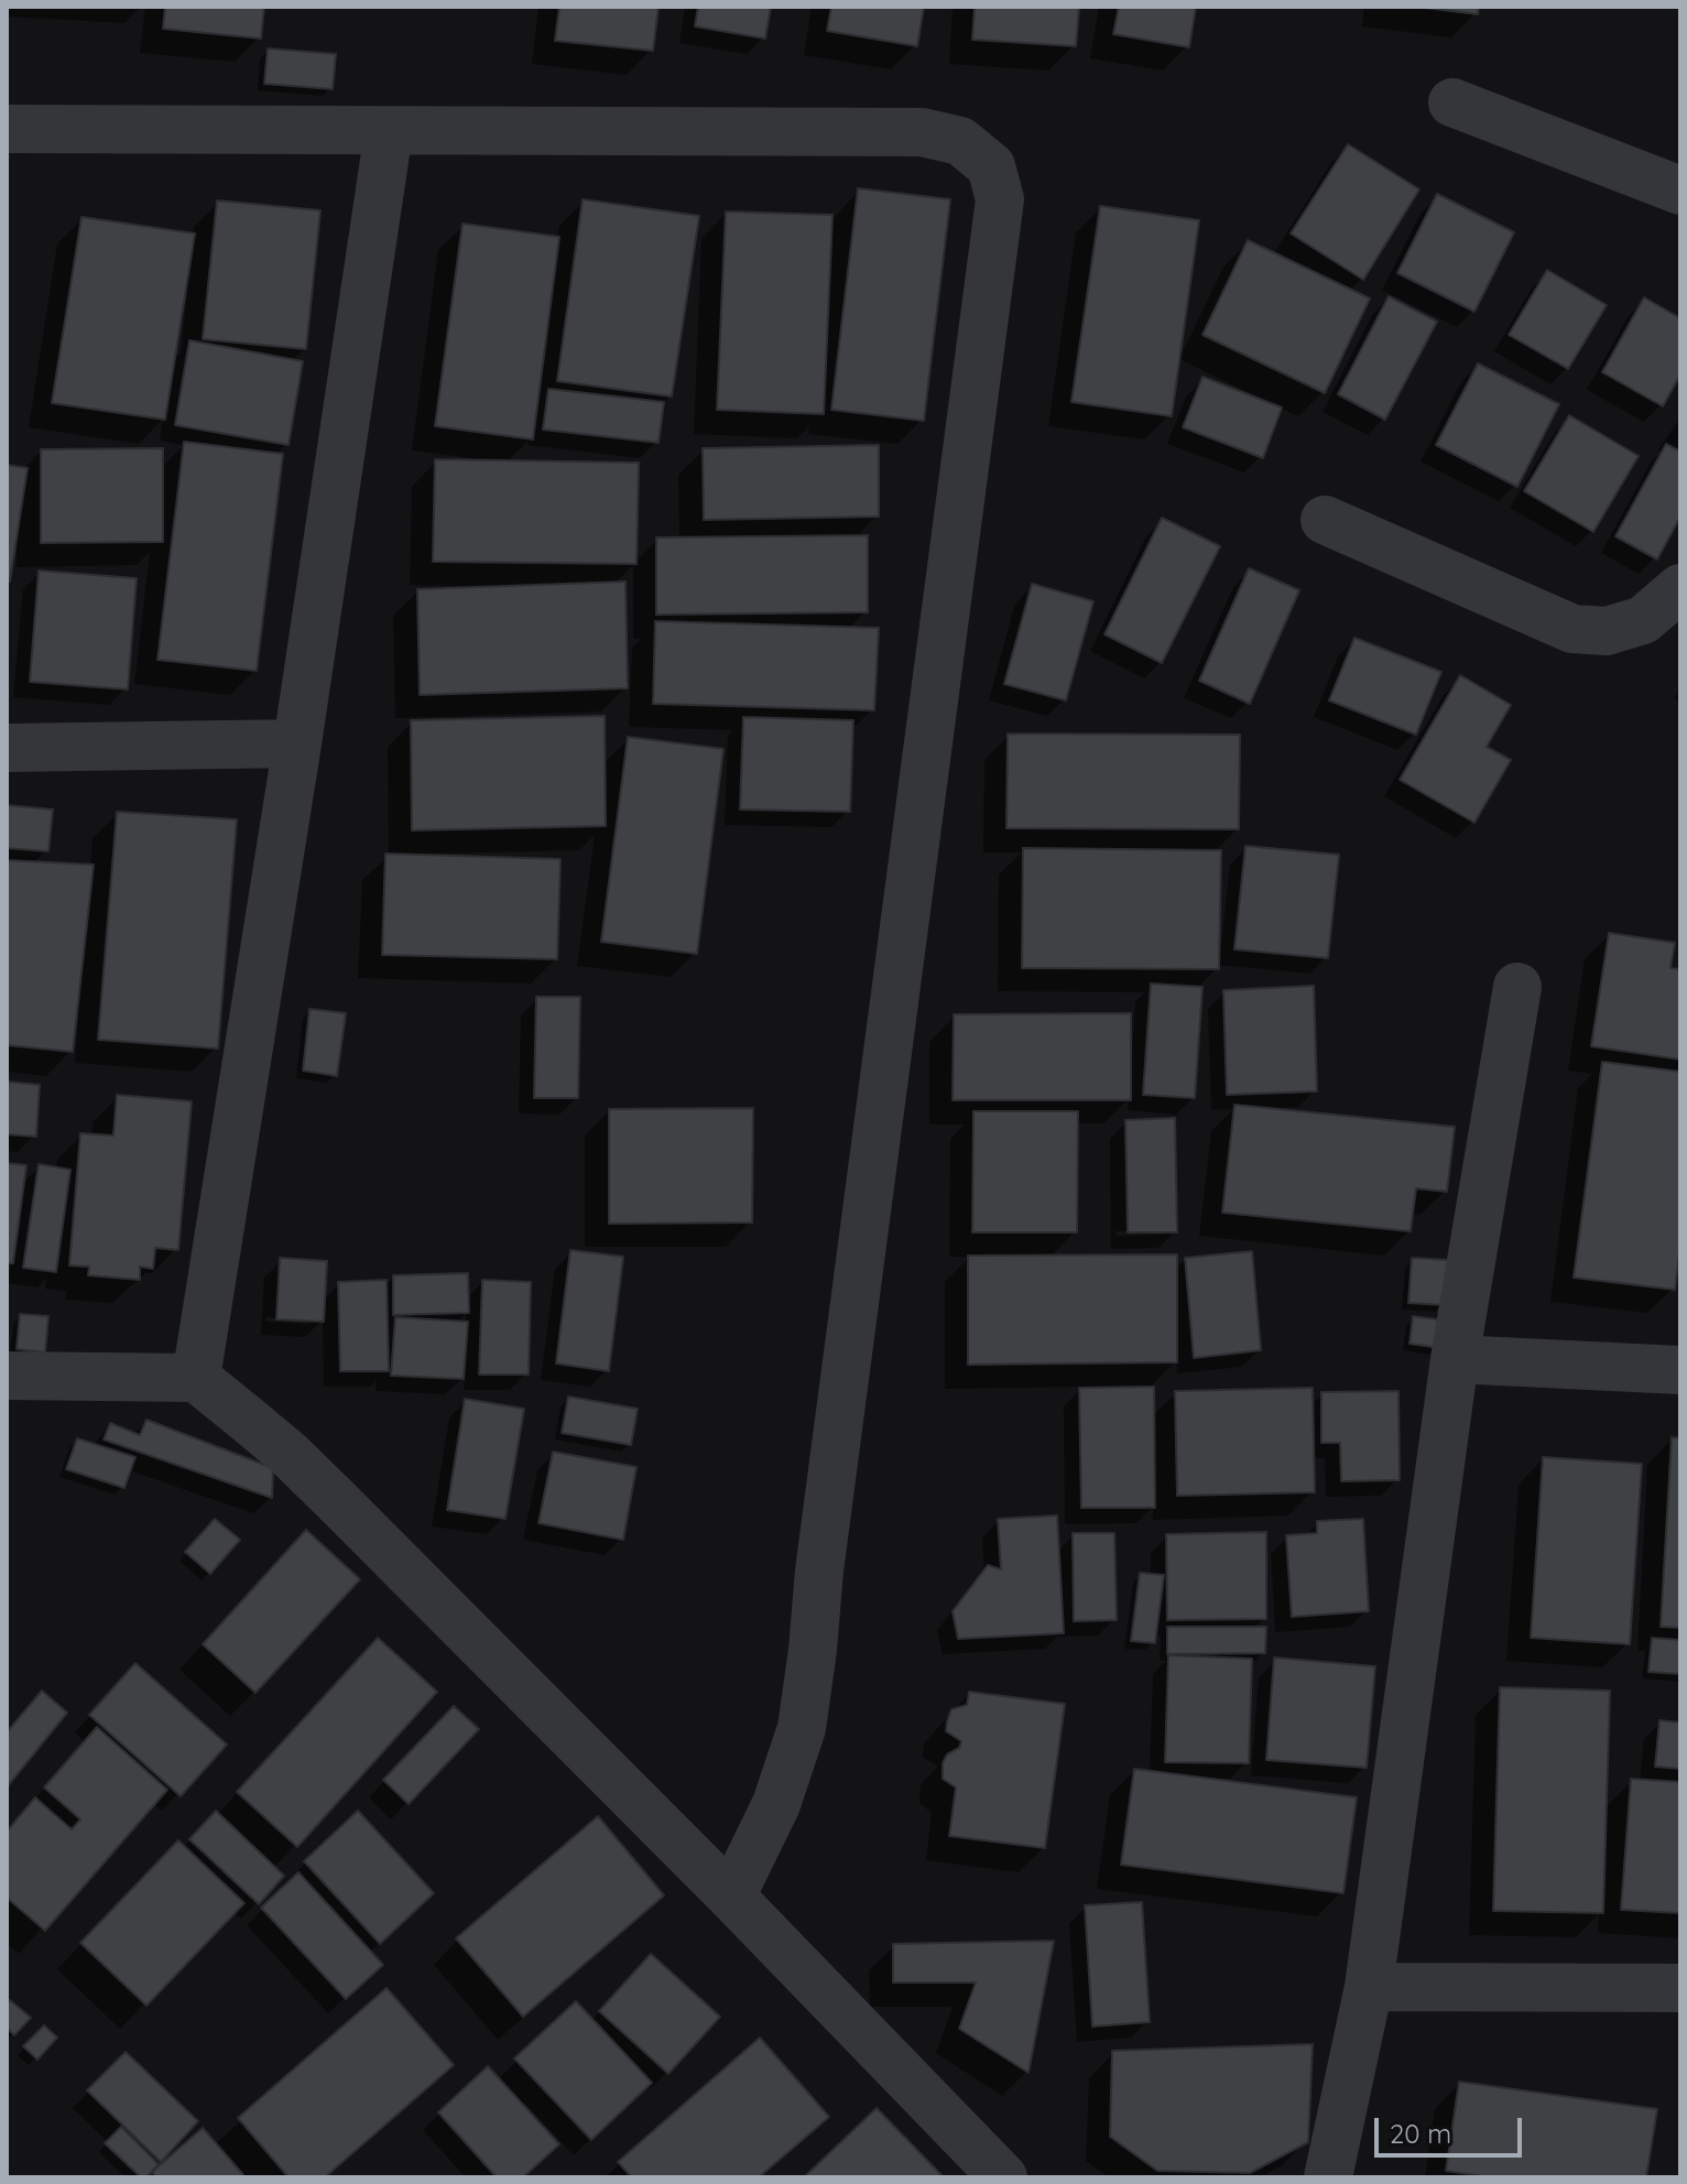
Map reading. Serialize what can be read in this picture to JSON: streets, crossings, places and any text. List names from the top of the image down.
{
  "scale_bar": "20 m"
}
